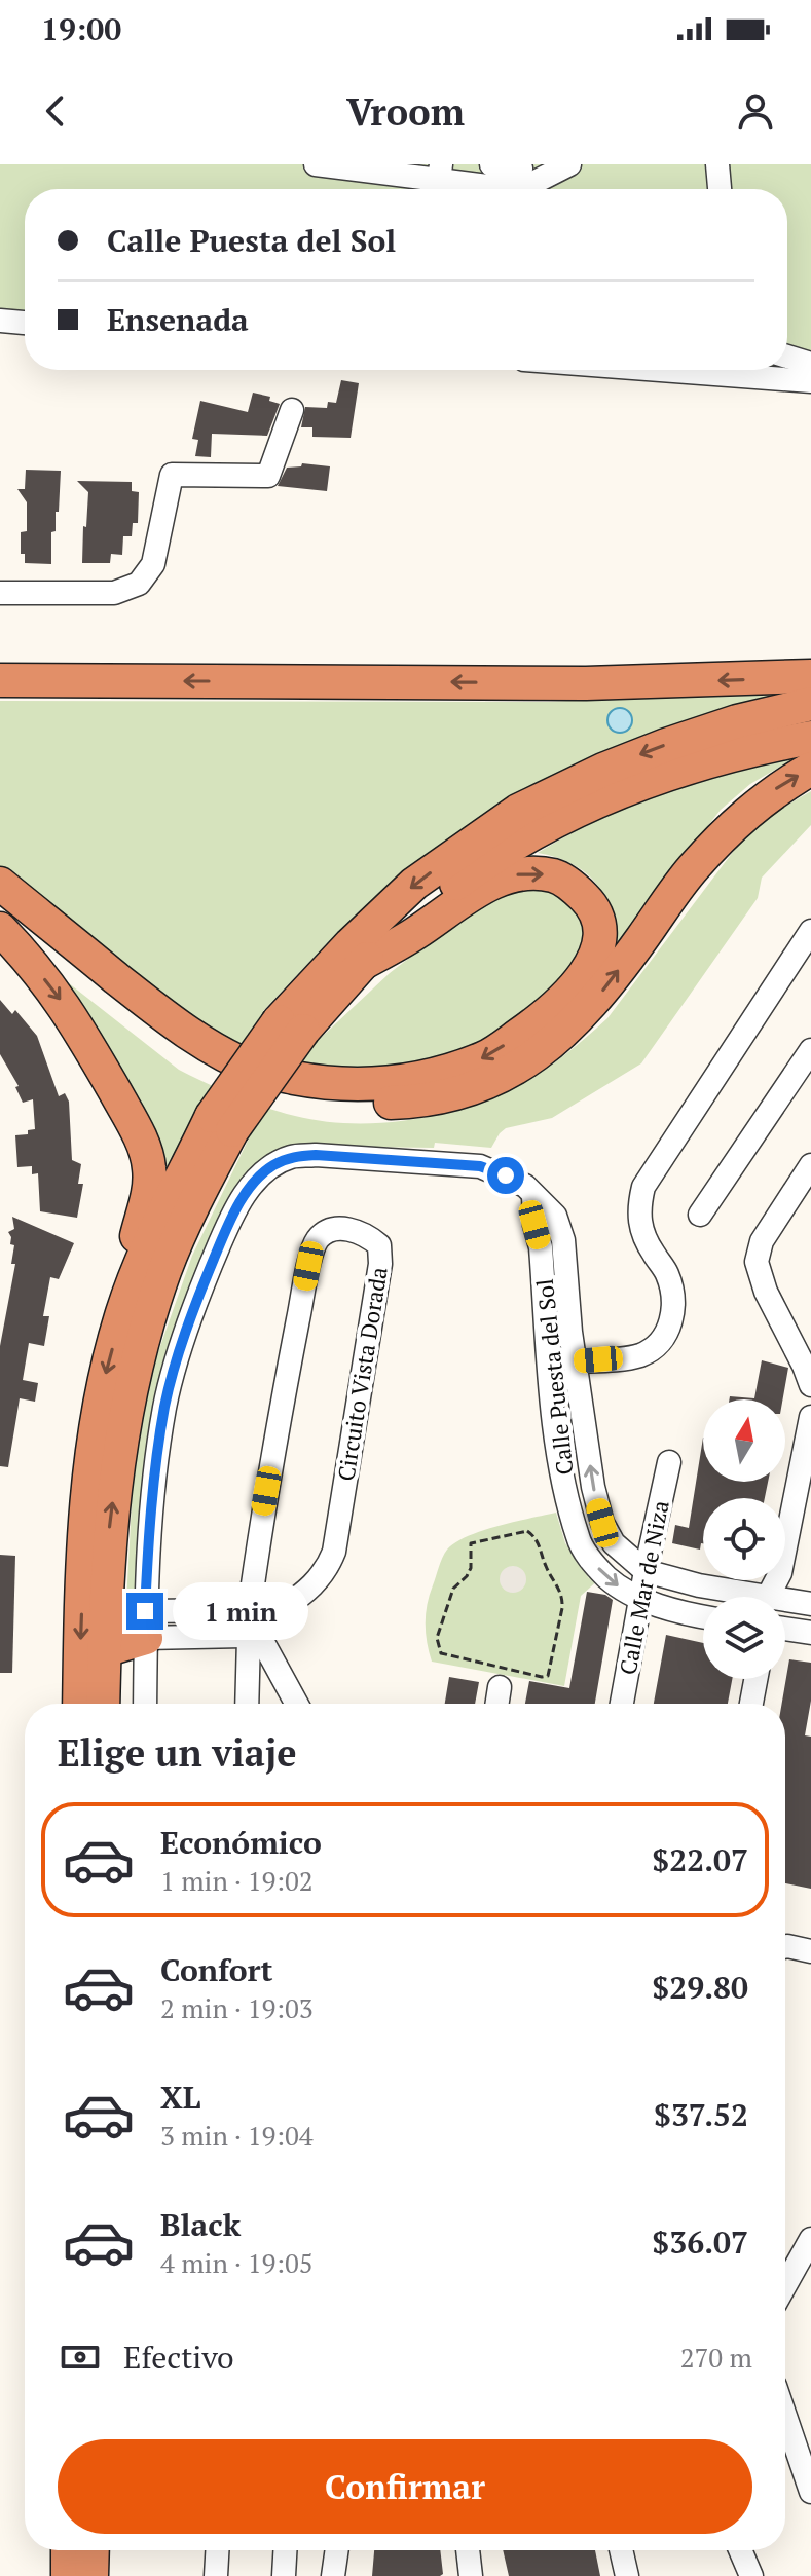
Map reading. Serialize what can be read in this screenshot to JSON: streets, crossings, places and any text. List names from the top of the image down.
{
  "streets": {
    "street": ["Circuito Vista Dorada", "Calle Puesta del Sol", "Calle Mar de Niza"]
  },
  "crossings": [
    ["Calle Puesta del Sol", "Calle Mar de Niza"]
  ],
  "north": "top",
  "page": {
    "status": "19:00",
    "header": "Vroom",
    "banner": ["Calle Puesta del Sol", "Ensenada"],
    "bubble": "1 min",
    "heading": "Elige un viaje",
    "list": [
      {
        "name": "Económico",
        "note": "1 min · 19:02",
        "value": "$22.07"
      },
      {
        "name": "Confort",
        "note": "2 min · 19:03",
        "value": "$29.80"
      },
      {
        "name": "XL",
        "note": "3 min · 19:04",
        "value": "$37.52"
      },
      {
        "name": "Black",
        "note": "4 min · 19:05",
        "value": "$36.07"
      }
    ],
    "pay": ["Efectivo", "270 m"],
    "buttons": "Confirmar"
  }
}
